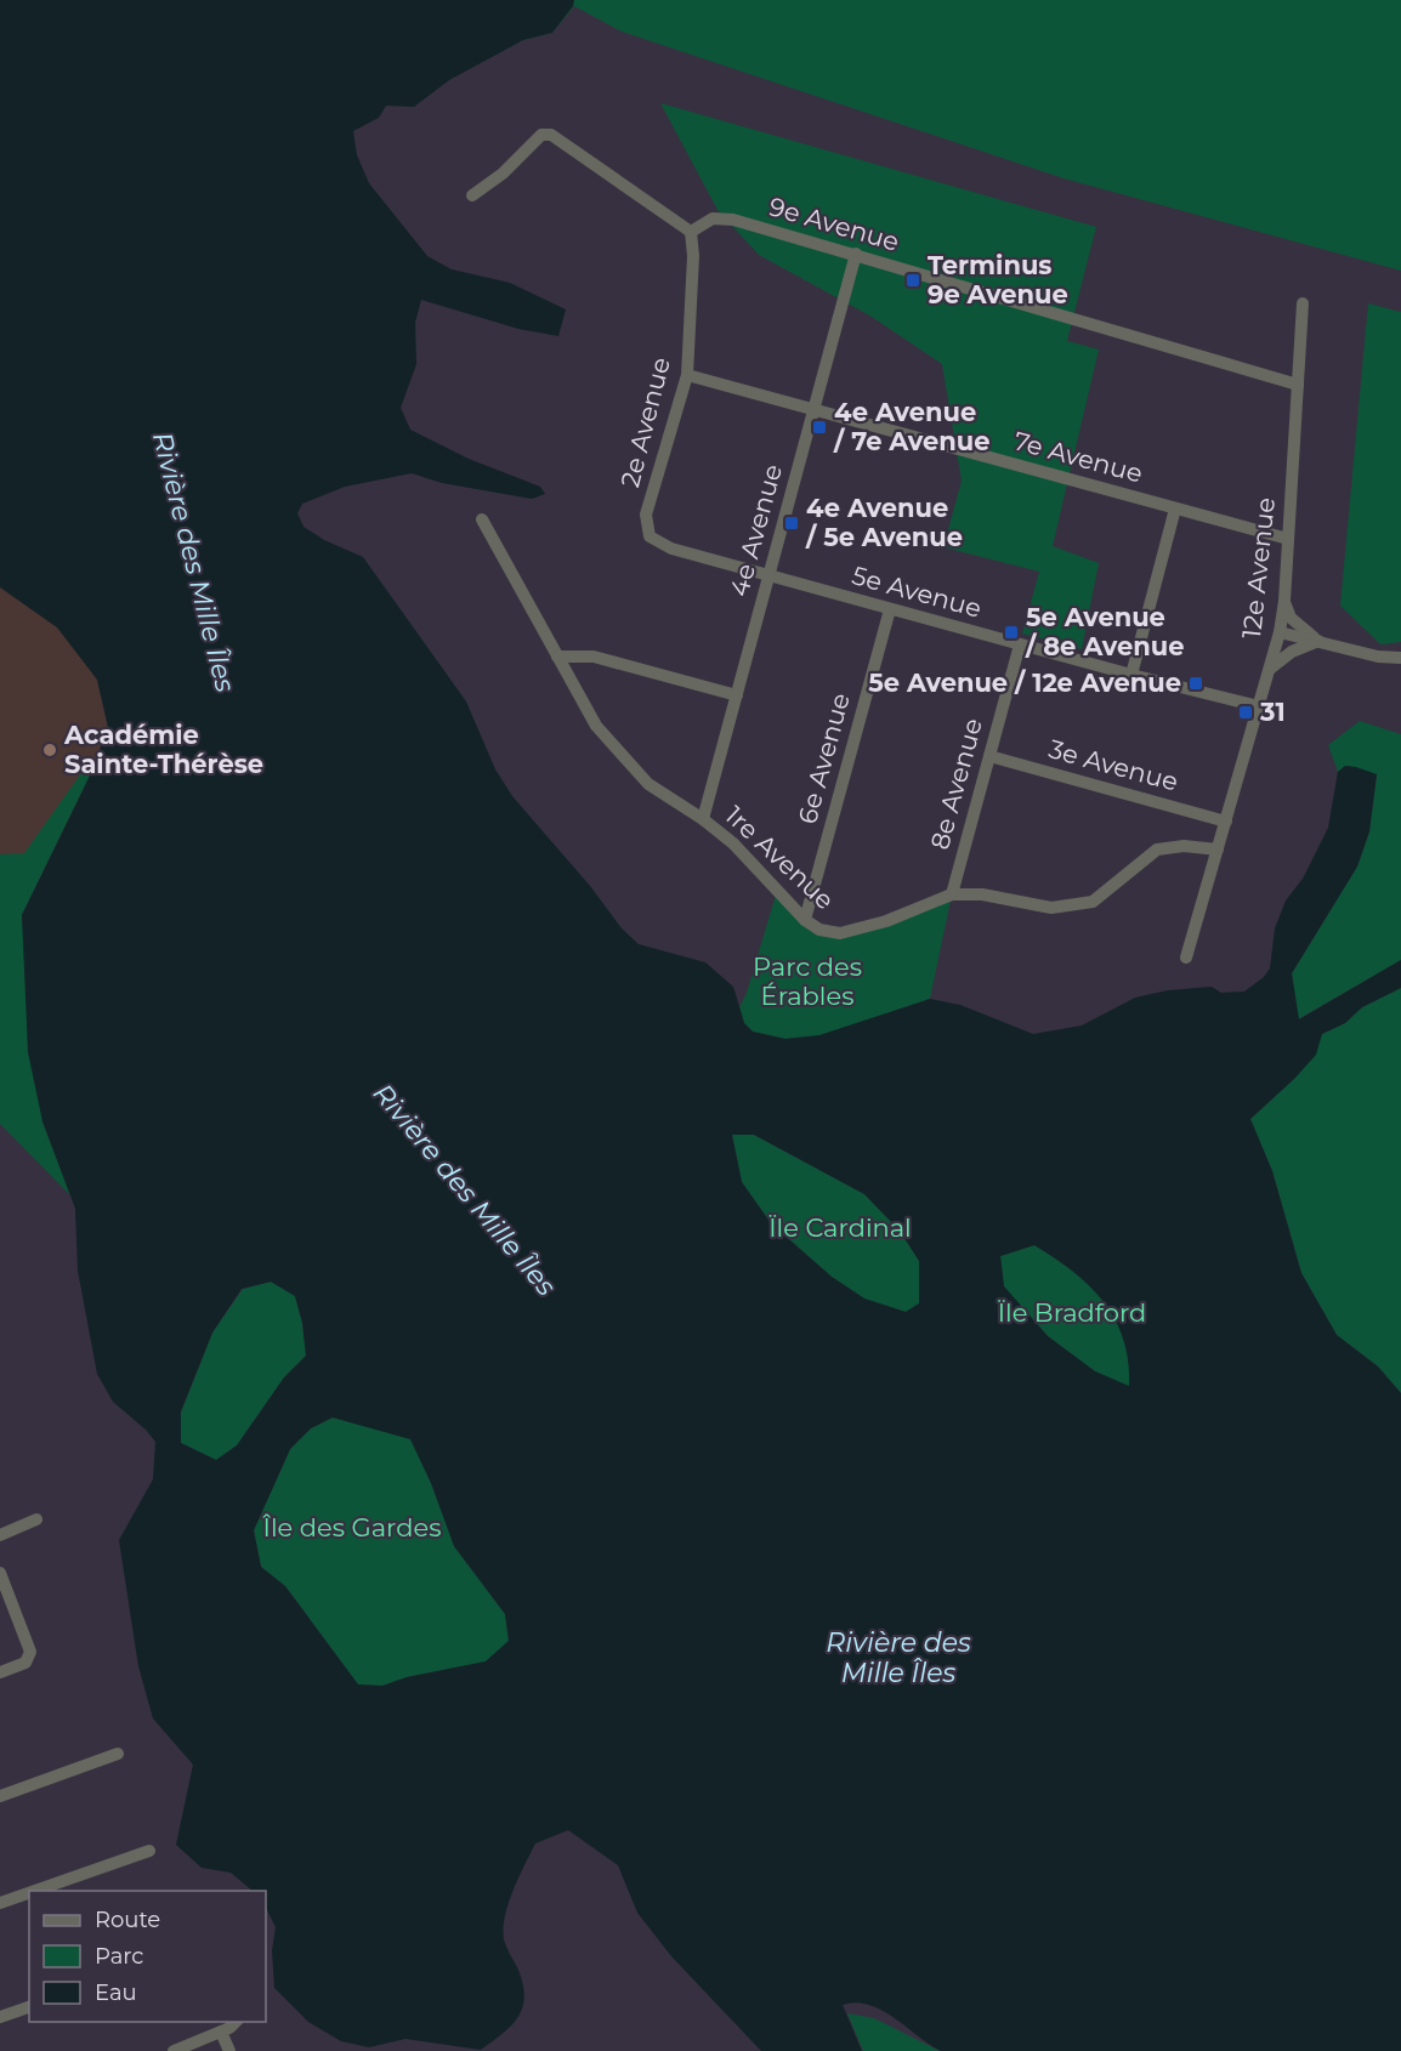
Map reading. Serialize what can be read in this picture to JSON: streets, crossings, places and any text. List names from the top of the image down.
{
  "streets": {
    "street": [
      "9e Avenue",
      "2e Avenue",
      "7e Avenue",
      "4e Avenue",
      "12e Avenue",
      "5e Avenue",
      "6e Avenue",
      "3e Avenue",
      "8e Avenue",
      "1re Avenue"
    ]
  },
  "crossings": [
    ["9e Avenue", "2e Avenue"],
    ["9e Avenue", "4e Avenue"],
    ["9e Avenue", "12e Avenue"],
    ["2e Avenue", "7e Avenue"],
    ["2e Avenue", "5e Avenue"],
    ["7e Avenue", "4e Avenue"],
    ["7e Avenue", "12e Avenue"],
    ["4e Avenue", "5e Avenue"],
    ["4e Avenue", "1re Avenue"],
    ["12e Avenue", "5e Avenue"],
    ["12e Avenue", "3e Avenue"],
    ["12e Avenue", "1re Avenue"],
    ["5e Avenue", "6e Avenue"],
    ["5e Avenue", "8e Avenue"],
    ["6e Avenue", "1re Avenue"],
    ["3e Avenue", "8e Avenue"],
    ["8e Avenue", "1re Avenue"]
  ],
  "water": ["Rivière des Mille Îles"],
  "parks": [
    "Parc des Érables",
    "Ïle Cardinal",
    "Ïle Bradford",
    "Île des Gardes"
  ],
  "places": {
    "transit": [
      "Terminus 9e Avenue",
      "4e Avenue / 7e Avenue",
      "4e Avenue / 5e Avenue",
      "5e Avenue / 8e Avenue",
      "5e Avenue / 12e Avenue",
      "31"
    ],
    "other": ["Académie Sainte-Thérèse"]
  },
  "legend": ["Route", "Parc", "Eau"]
}
